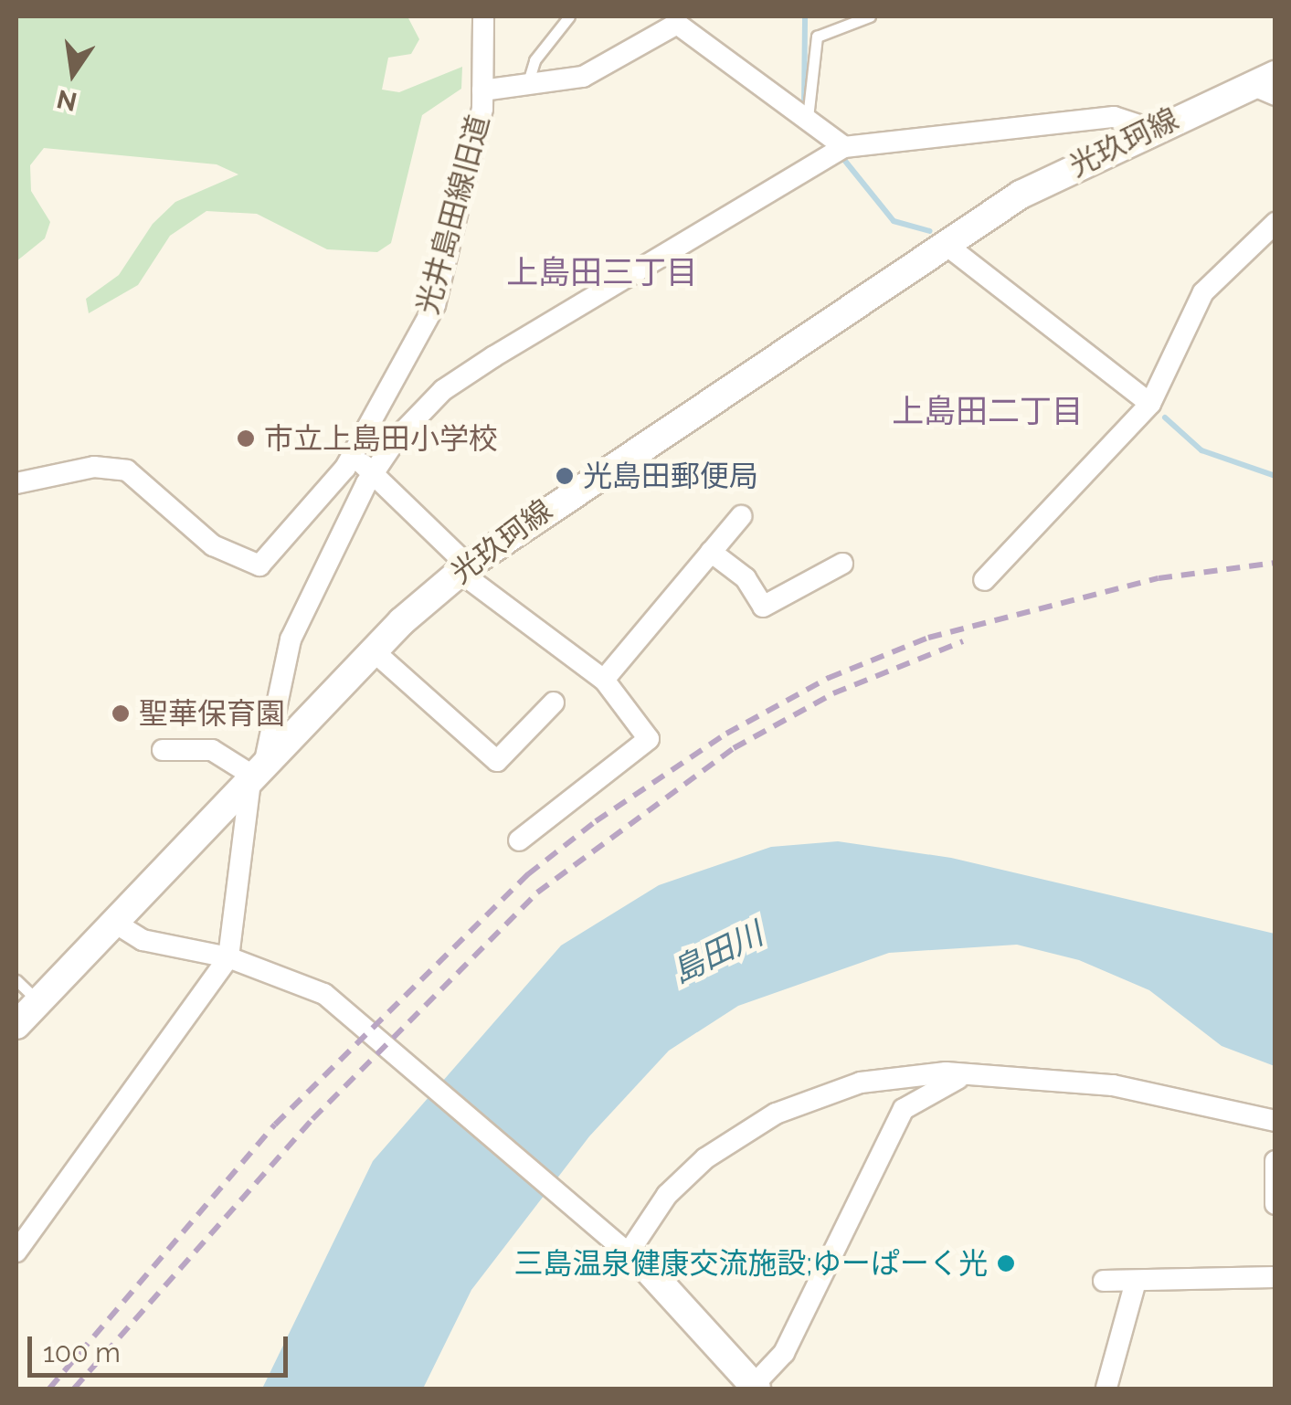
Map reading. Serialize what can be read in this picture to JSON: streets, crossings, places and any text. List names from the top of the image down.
{
  "streets": {
    "main road": ["光玖珂線"],
    "street": ["光井島田線旧道"]
  },
  "districts": ["上島田三丁目", "上島田二丁目"],
  "water": ["島田川"],
  "places": [
    "市立上島田小学校",
    "光島田郵便局",
    "聖華保育園",
    "三島温泉健康交流施設;ゆーぱーく光"
  ],
  "scale_bar": "100 m",
  "north": "bottom"
}
